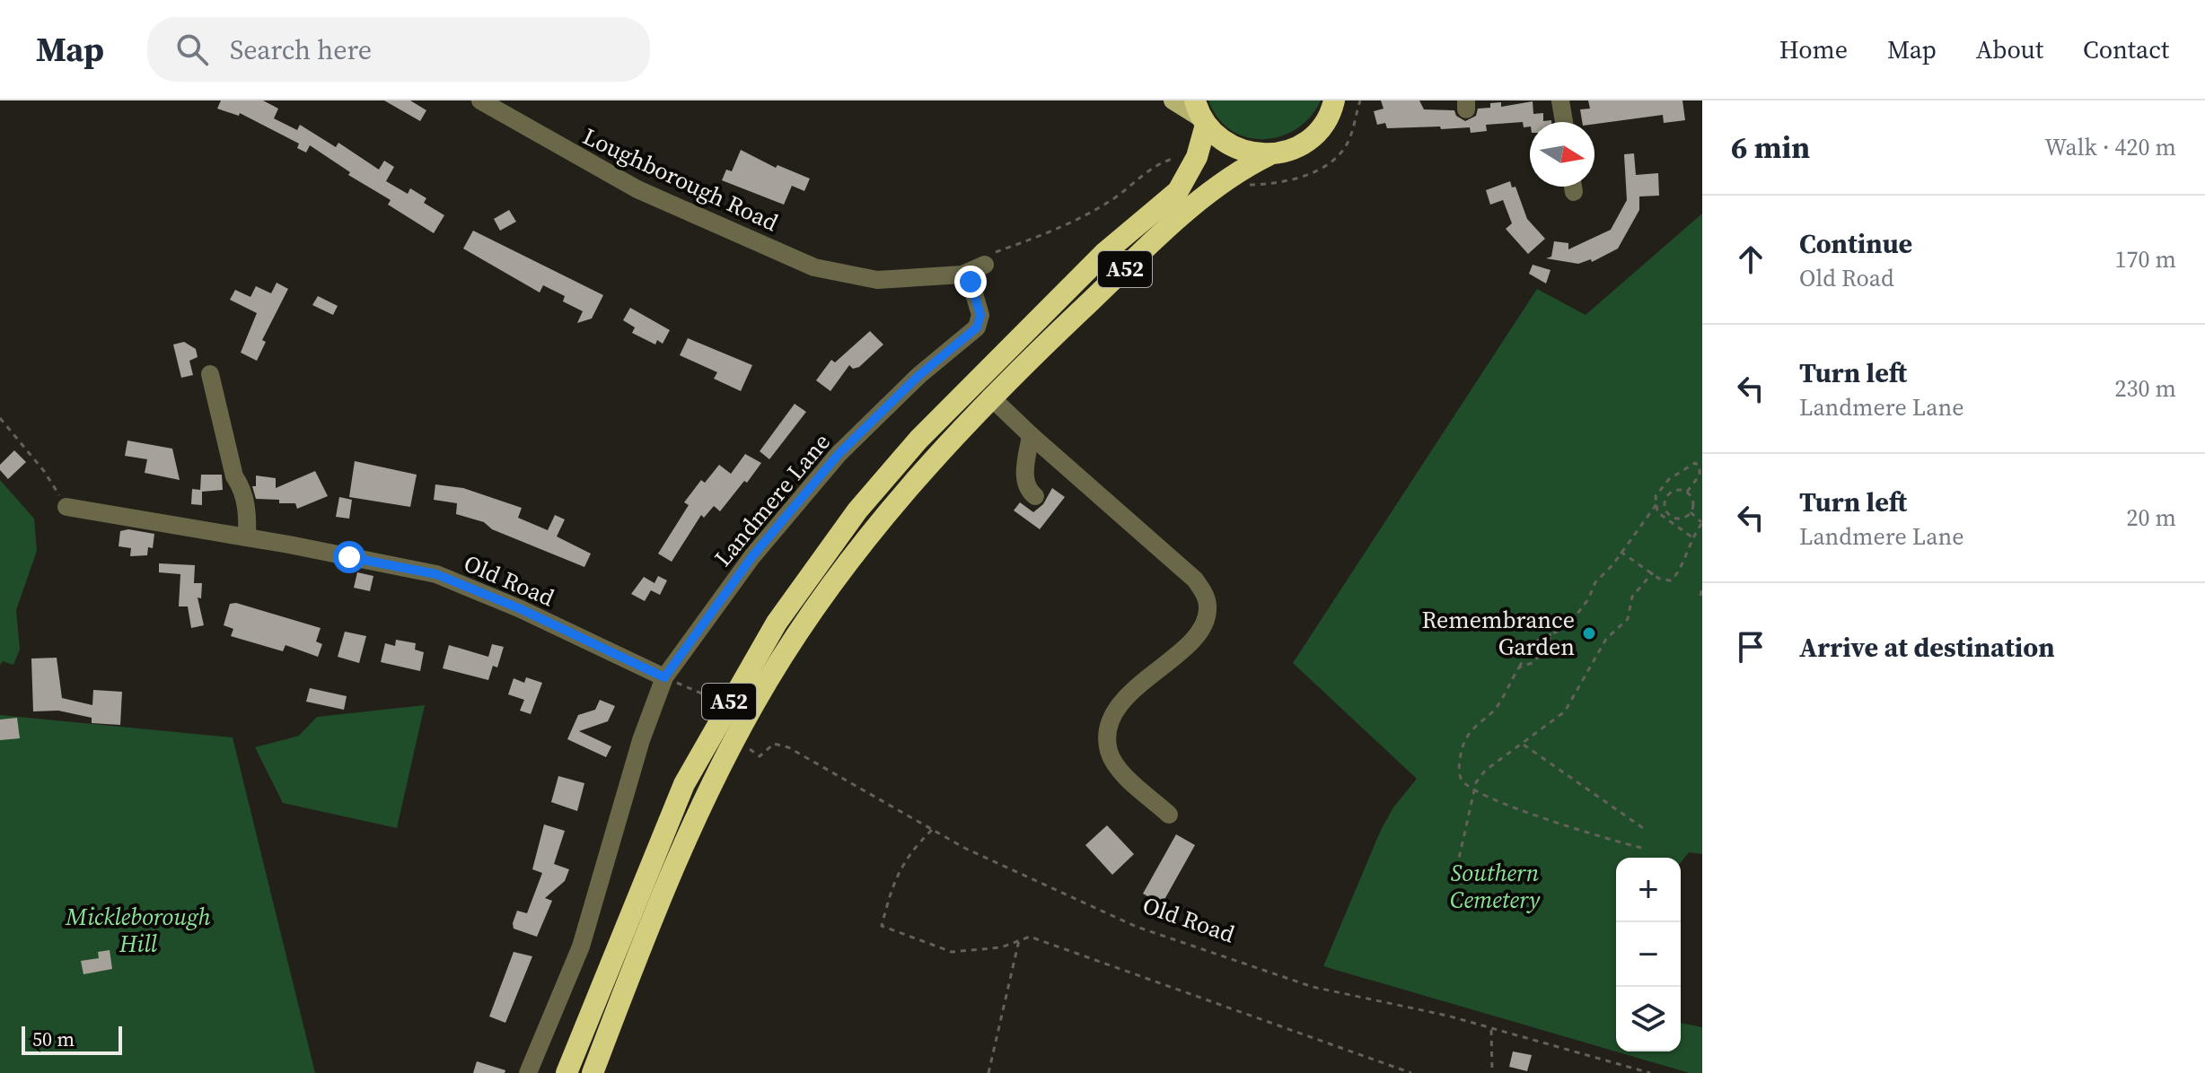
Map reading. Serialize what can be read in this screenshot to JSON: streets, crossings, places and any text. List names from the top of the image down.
{
  "streets": {
    "highway": ["A52"],
    "street": ["Loughborough Road", "Landmere Lane", "Old Road"]
  },
  "crossings": [
    ["Loughborough Road", "Landmere Lane"],
    ["Landmere Lane", "Old Road"]
  ],
  "parks": ["Southern Cemetery", "Mickleborough Hill"],
  "places": ["Remembrance Garden"],
  "scale_bar": "50 m",
  "north": "right",
  "page": {
    "header": "Map",
    "search": "Search here",
    "nav": [
      "Home",
      "Map",
      "About",
      "Contact"
    ],
    "heading": ["6 min", "Walk · 420 m"],
    "list": [
      ["Continue", "Old Road", "170 m"],
      ["Turn left", "Landmere Lane", "230 m"],
      ["Turn left", "Landmere Lane", "20 m"],
      "Arrive at destination"
    ],
    "map_buttons": ["+", "−"],
    "scale": "50 m"
  }
}
